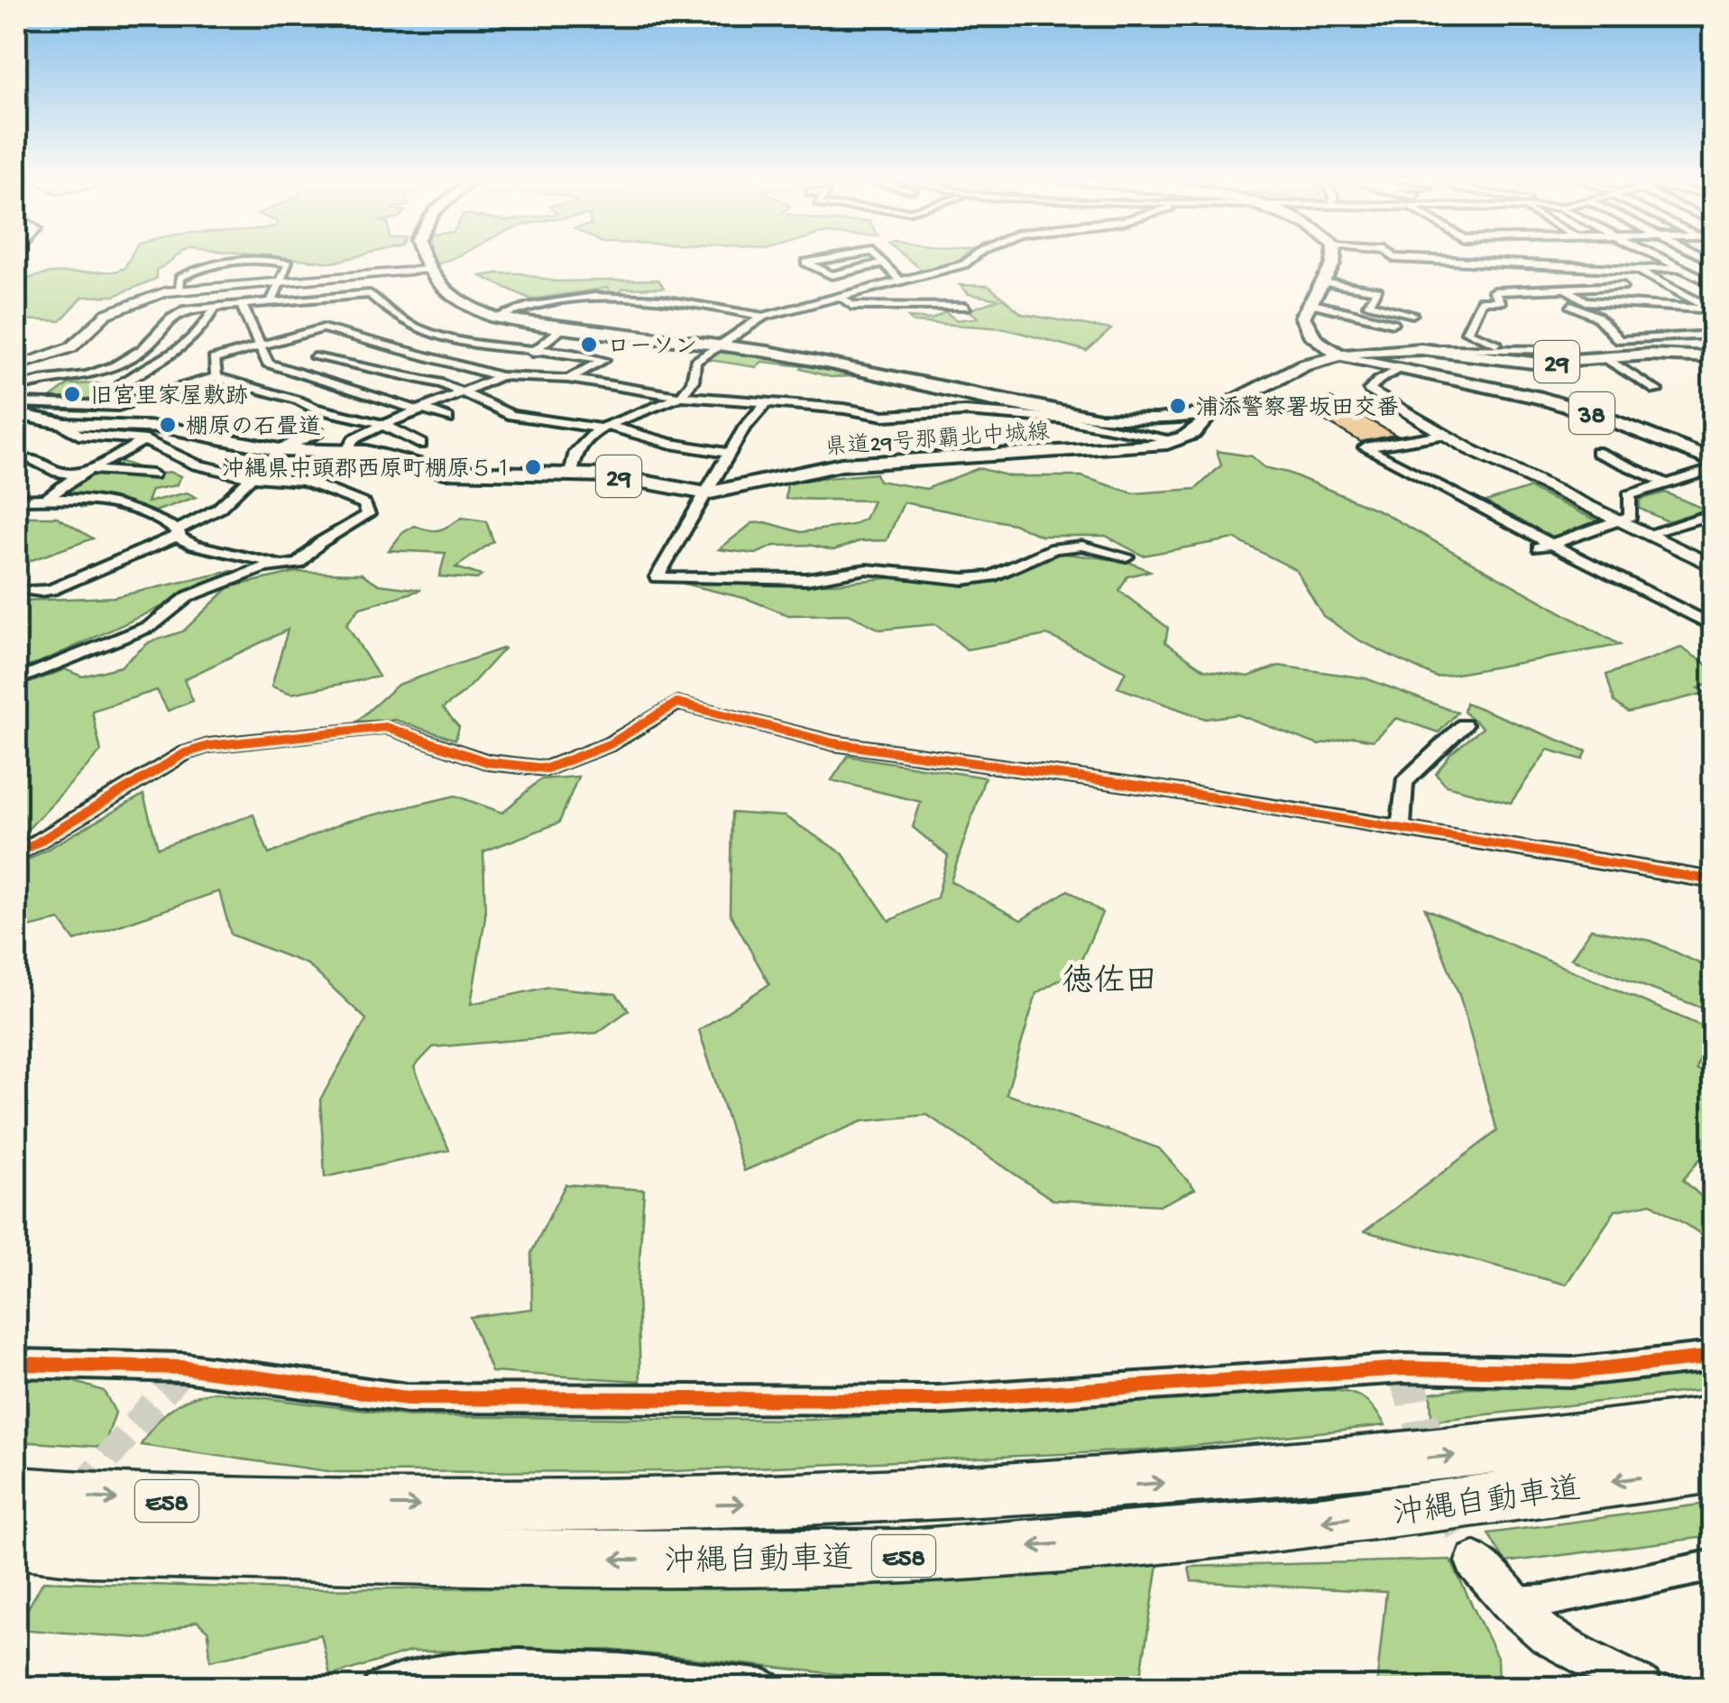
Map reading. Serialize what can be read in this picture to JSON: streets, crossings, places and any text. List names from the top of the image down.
{
  "streets": {
    "highway": ["沖縄自動車道", "E58"],
    "main road": ["29", "38", "県道29号那覇北中城線"]
  },
  "crossings": [
    ["38", "県道29号那覇北中城線"]
  ],
  "districts": ["徳佐田"],
  "places": [
    "ローソン",
    "旧宮里家屋敷跡",
    "浦添警察署坂田交番",
    "棚原の石畳道",
    "沖縄県中頭郡西原町棚原５１"
  ]
}
